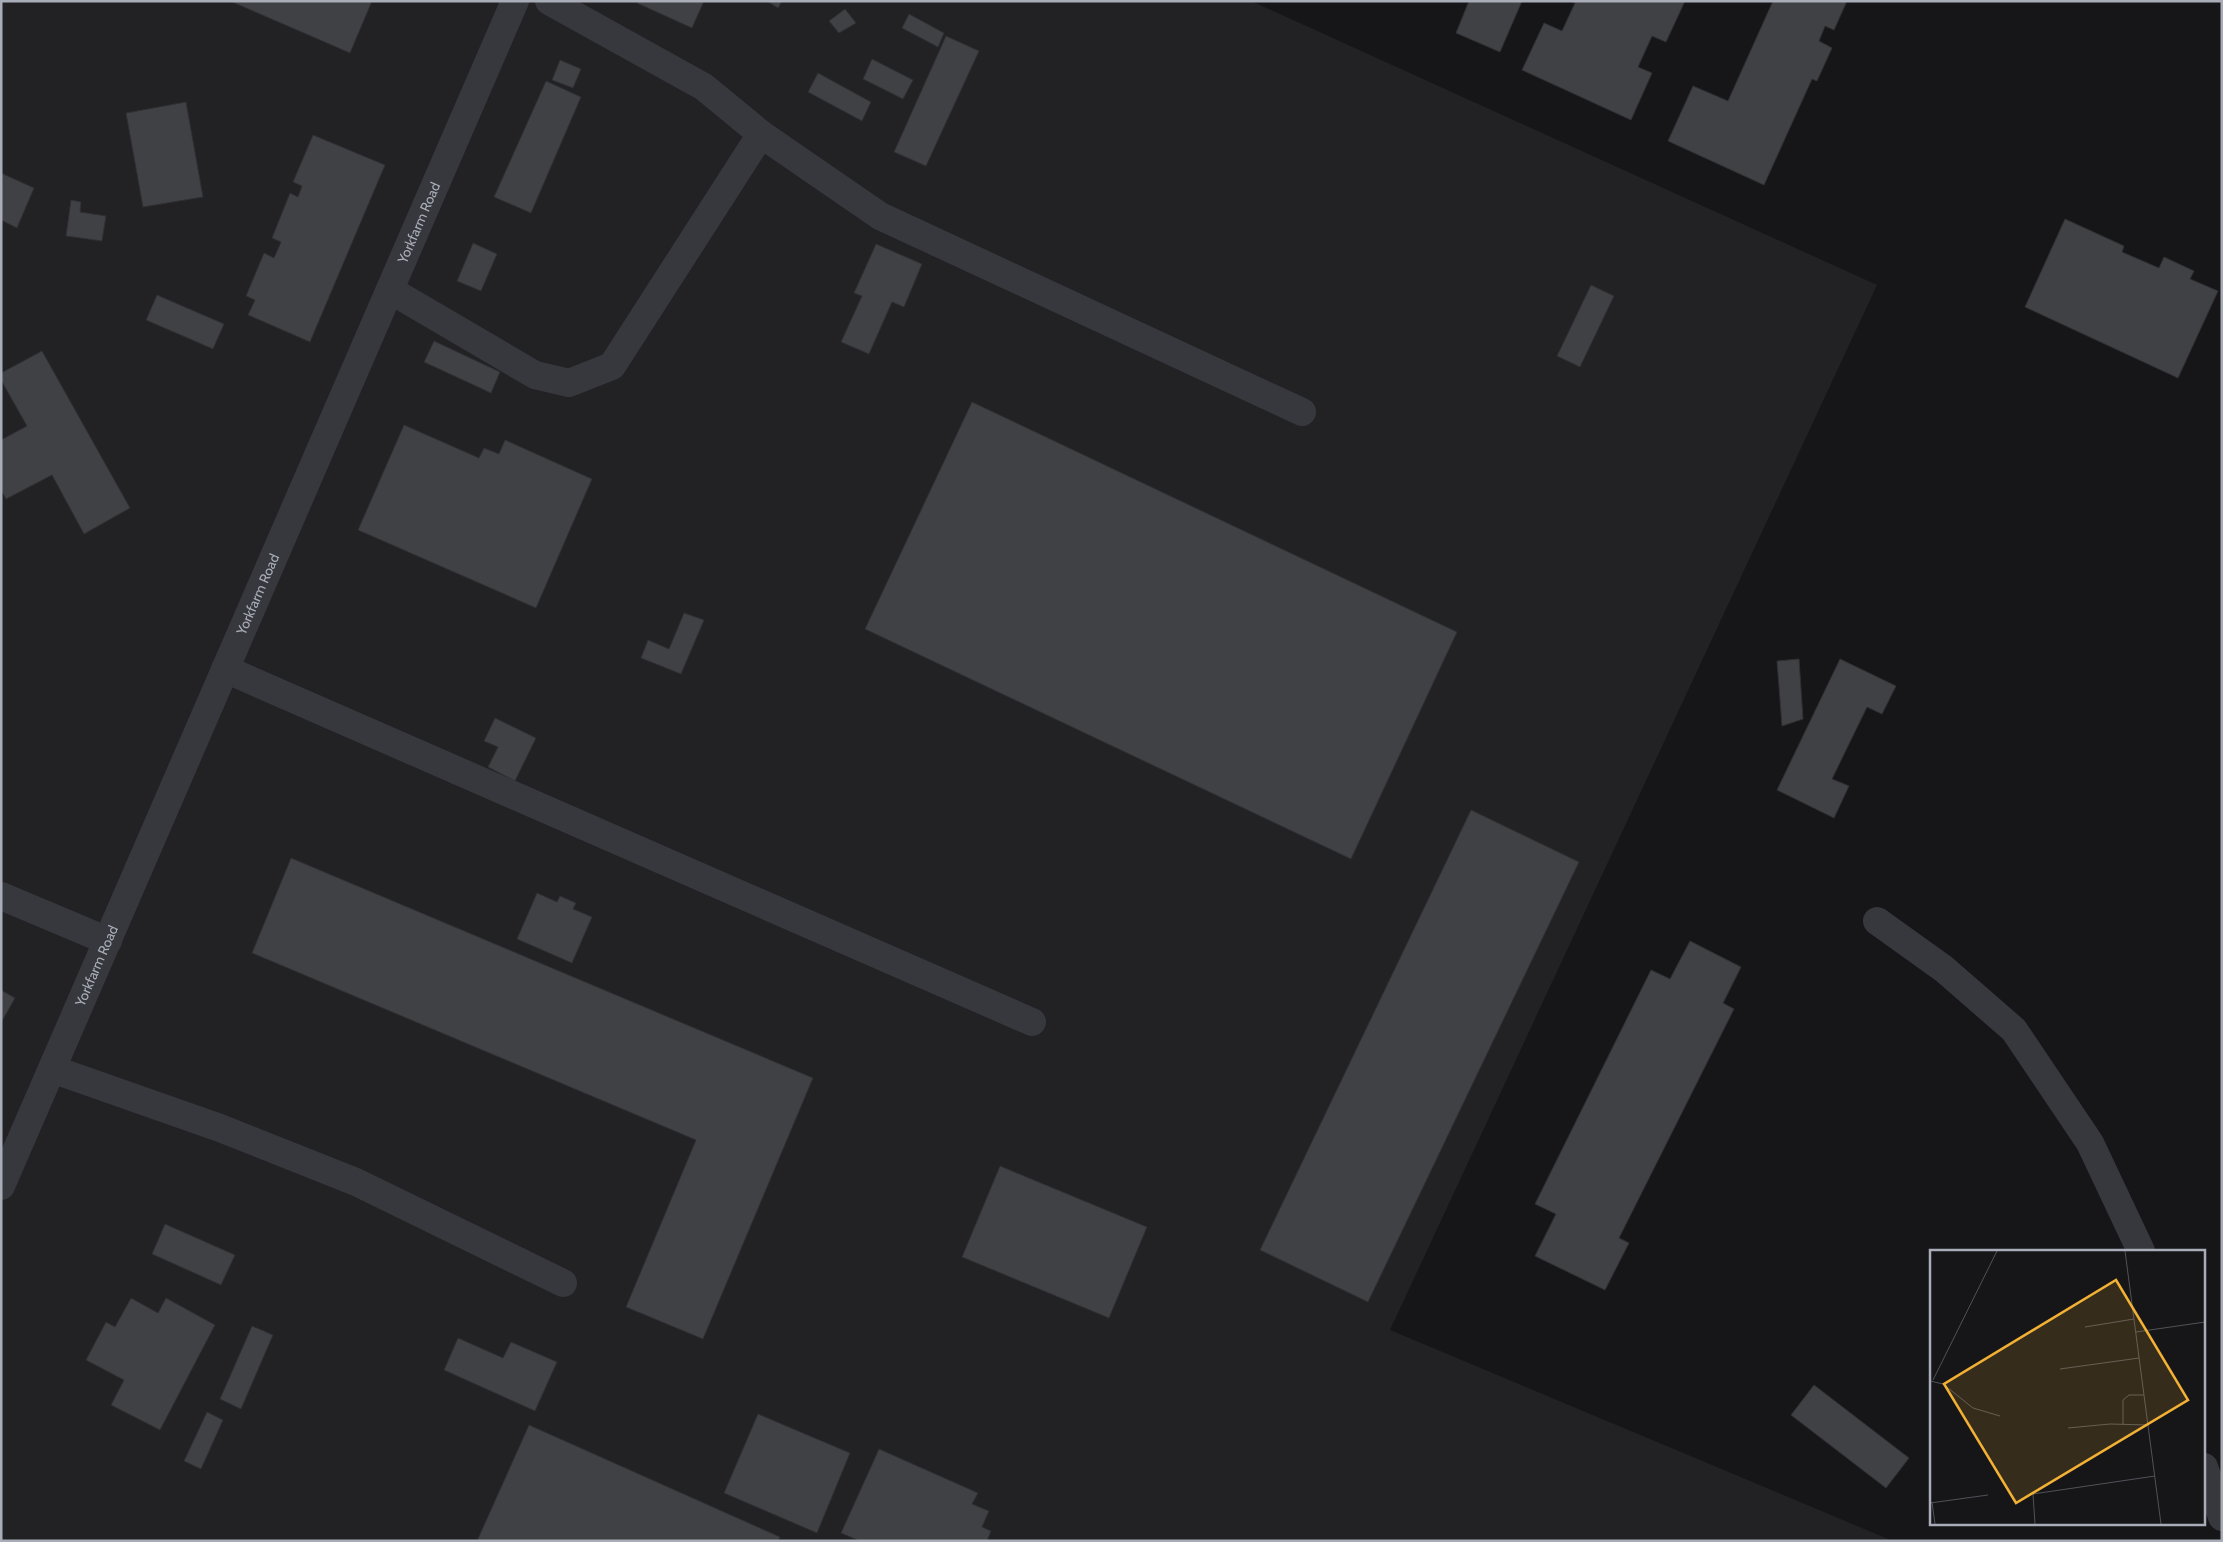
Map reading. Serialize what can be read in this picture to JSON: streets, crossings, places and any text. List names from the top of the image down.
{
  "streets": {
    "street": ["Yorkfarm Road"]
  }
}
